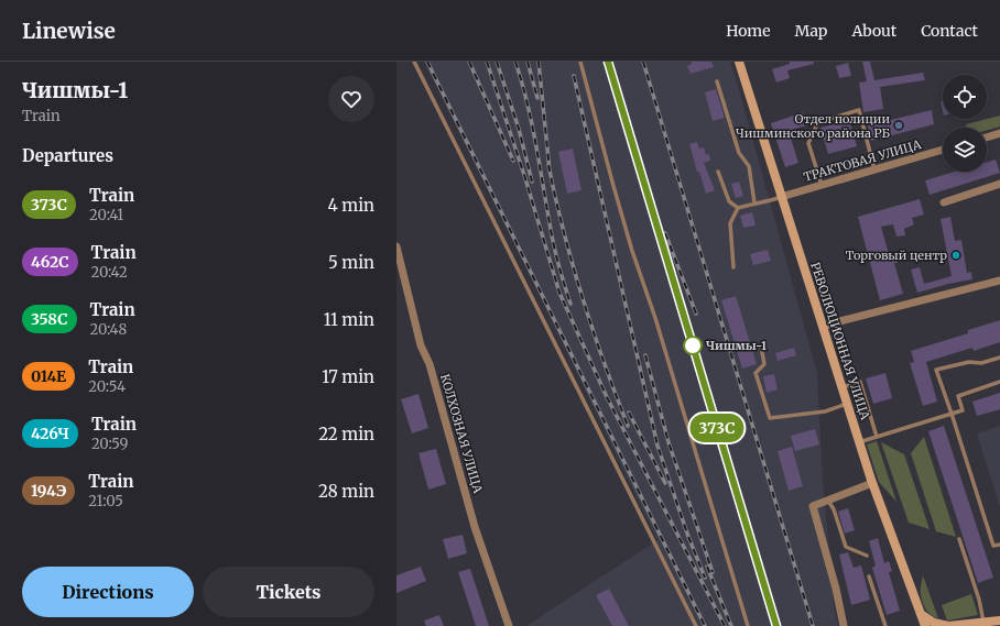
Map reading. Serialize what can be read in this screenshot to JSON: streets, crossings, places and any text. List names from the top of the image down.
{
  "streets": {
    "main road": ["РЕВОЛЮЦИОННАЯ УЛИЦА"],
    "street": ["ТРАКТОВАЯ УЛИЦА", "КОЛХОЗНАЯ УЛИЦА"]
  },
  "crossings": [
    ["ТРАКТОВАЯ УЛИЦА", "РЕВОЛЮЦИОННАЯ УЛИЦА"]
  ],
  "places": ["Отдел полиции Чишминского района РБ", "Торговый центр", "Чишмы-1"],
  "page": {
    "header": "Linewise",
    "nav": [
      "Home",
      "Map",
      "About",
      "Contact"
    ],
    "heading": [
      ["Чишмы-1", "Train"],
      "Departures"
    ],
    "on_map": "373C",
    "list": [
      {
        "mark": "373C",
        "name": "Train",
        "note": "20:41",
        "value": "4 min"
      },
      {
        "mark": "462С",
        "name": "Train",
        "note": "20:42",
        "value": "5 min"
      },
      {
        "mark": "358С",
        "name": "Train",
        "note": "20:48",
        "value": "11 min"
      },
      {
        "mark": "014Е",
        "name": "Train",
        "note": "20:54",
        "value": "17 min"
      },
      {
        "mark": "426Ч",
        "name": "Train",
        "note": "20:59",
        "value": "22 min"
      },
      {
        "mark": "194Э",
        "name": "Train",
        "note": "21:05",
        "value": "28 min"
      }
    ],
    "buttons": ["Directions", "Tickets"]
  }
}
